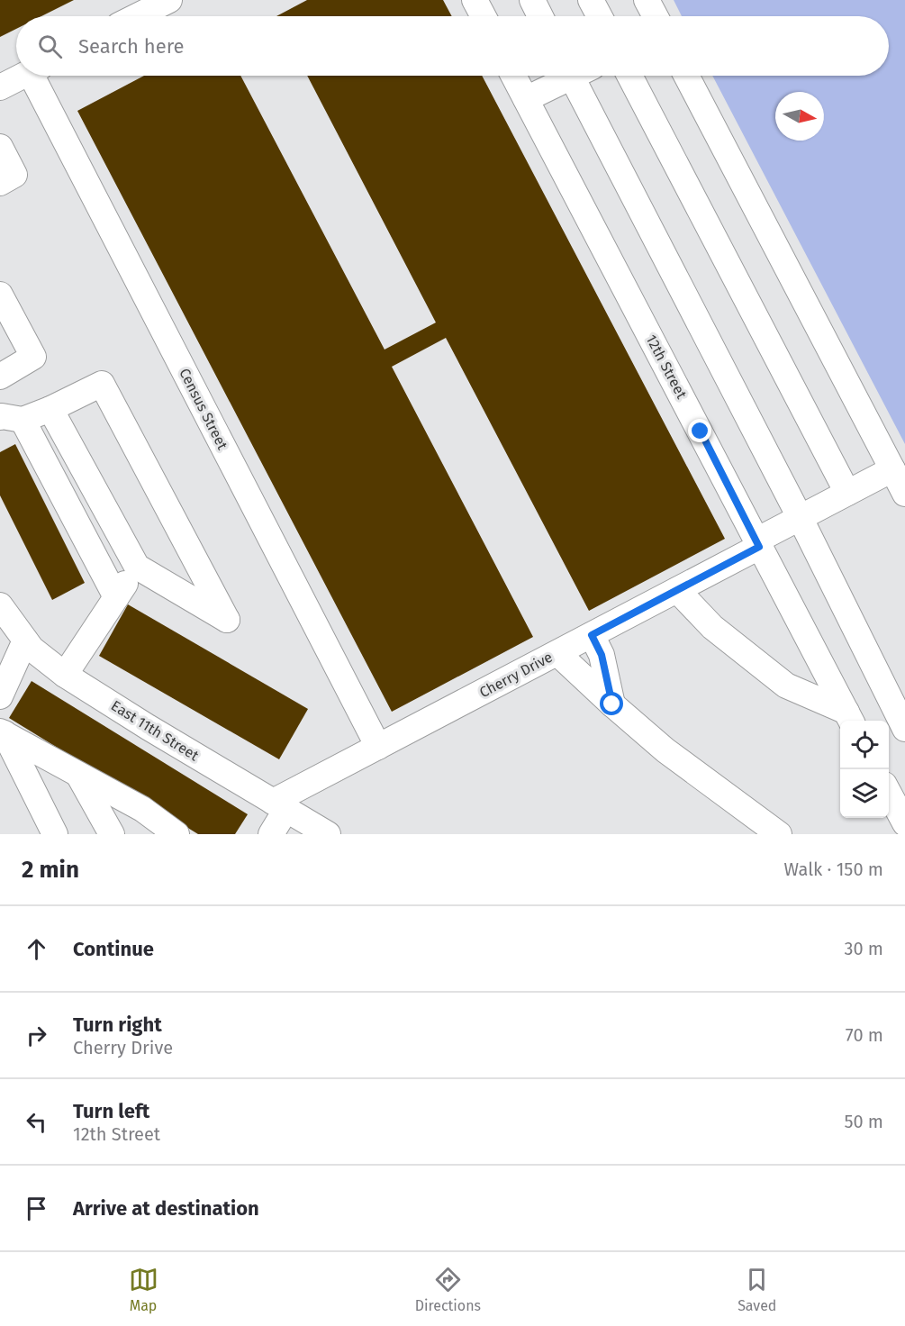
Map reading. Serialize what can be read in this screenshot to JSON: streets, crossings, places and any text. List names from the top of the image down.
{
  "streets": {
    "street": [
      "12th Street",
      "Census Street",
      "Cherry Drive",
      "East 11th Street"
    ]
  },
  "crossings": [
    ["12th Street", "Cherry Drive"],
    ["Census Street", "Cherry Drive"],
    ["Cherry Drive", "East 11th Street"]
  ],
  "north": "right",
  "page": {
    "search": "Search here",
    "heading": ["2 min", "Walk · 150 m"],
    "list": [
      ["Continue", "30 m"],
      ["Turn right", "Cherry Drive", "70 m"],
      ["Turn left", "12th Street", "50 m"],
      "Arrive at destination"
    ],
    "nav": ["Map", "Directions", "Saved"]
  }
}
